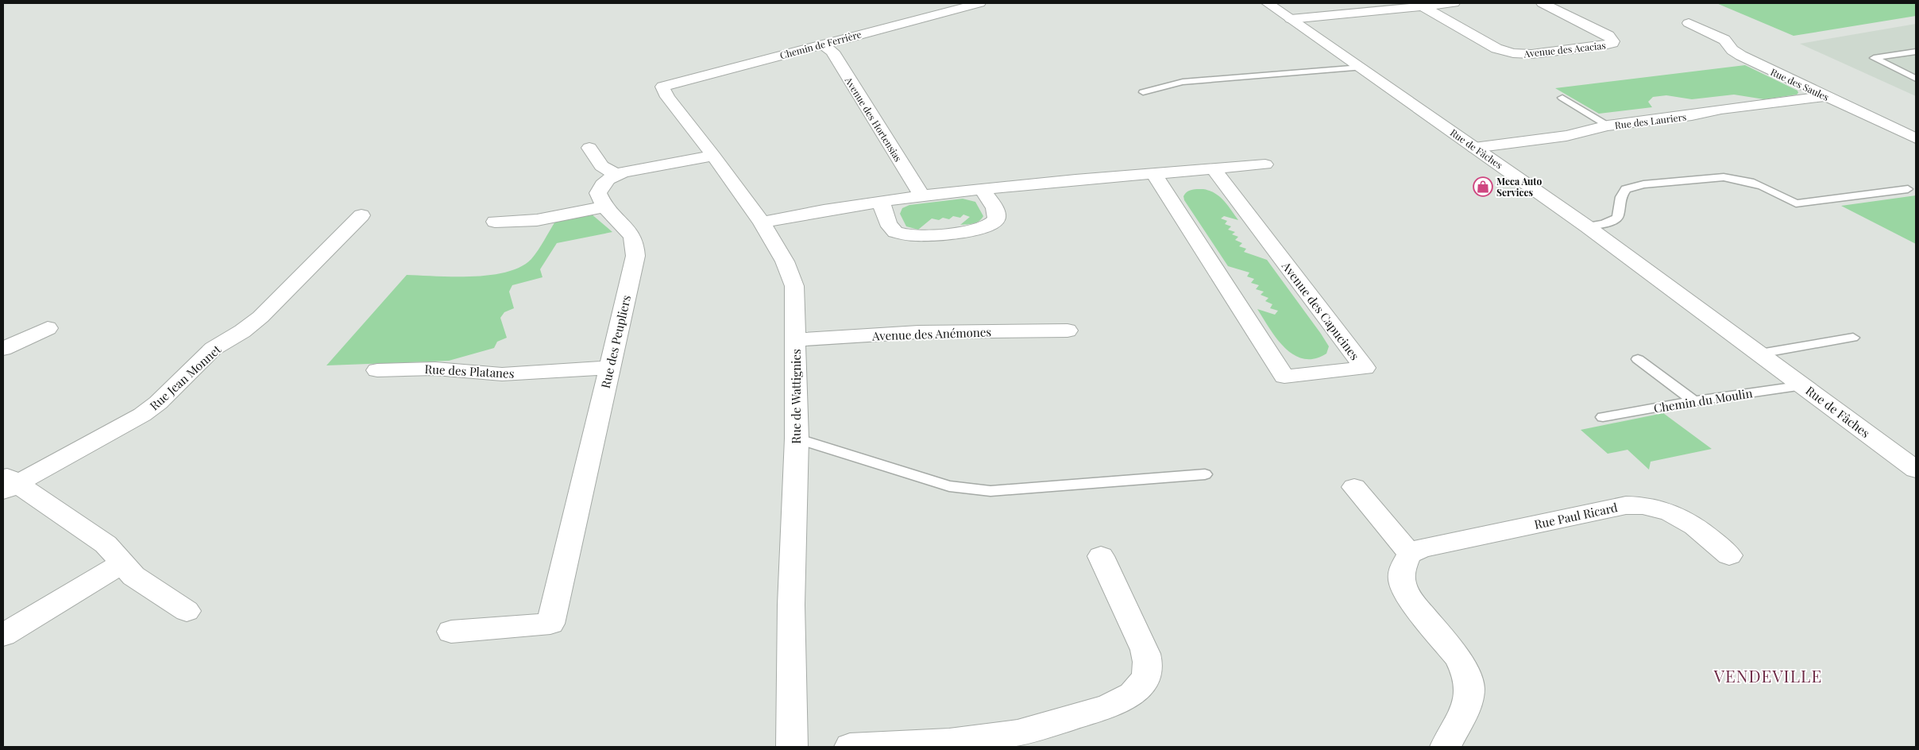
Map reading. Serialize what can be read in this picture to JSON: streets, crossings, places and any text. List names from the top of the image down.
{
  "streets": {
    "street": [
      "Chemin de Ferrière",
      "Avenue des Acacias",
      "Rue des Saules",
      "Avenue des Hortensias",
      "Rue des Lauriers",
      "Rue de Fâches",
      "Avenue des Capucines",
      "Avenue des Anémones",
      "Rue des Peupliers",
      "Rue des Platanes",
      "Rue Jean Monnet",
      "Rue de Wattignies",
      "Rue Paul Ricard"
    ],
    "lane": ["Chemin du Moulin"]
  },
  "crossings": [
    ["Chemin de Ferrière", "Avenue des Hortensias"],
    ["Chemin de Ferrière", "Rue de Wattignies"],
    ["Rue des Saules", "Rue des Lauriers"],
    ["Rue des Lauriers", "Rue de Fâches"],
    ["Rue de Fâches", "Chemin du Moulin"],
    ["Avenue des Anémones", "Rue de Wattignies"],
    ["Rue des Peupliers", "Rue des Platanes"]
  ],
  "districts": ["VENDEVILLE"],
  "places": {
    "shop": ["Meca Auto Services"]
  }
}
